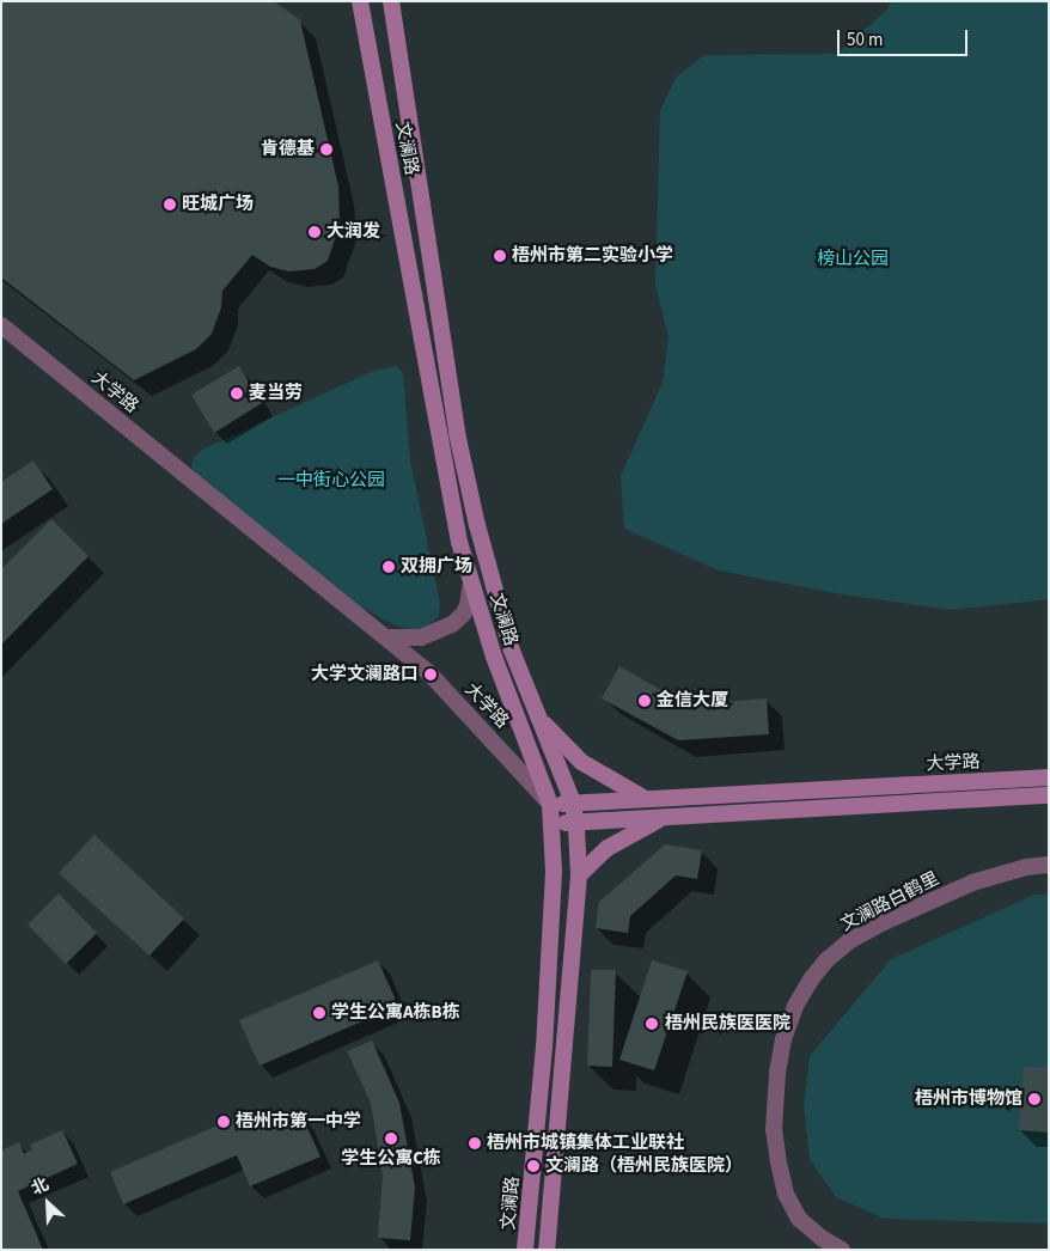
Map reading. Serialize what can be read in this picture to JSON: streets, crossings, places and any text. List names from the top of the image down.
{
  "streets": {
    "main road": ["文澜路", "大学路"],
    "street": ["文澜路白鹤里"]
  },
  "crossings": [
    ["文澜路", "大学路"]
  ],
  "parks": ["榜山公园", "一中街心公园"],
  "places": [
    "肯德基",
    "旺城广场",
    "大润发",
    "梧州市第二实验小学",
    "麦当劳",
    "双拥广场",
    "大学文澜路口",
    "金信大厦",
    "学生公寓A栋B栋",
    "梧州民族医医院",
    "梧州市博物馆",
    "梧州市第一中学",
    "学生公寓C栋",
    "梧州市城镇集体工业联社",
    "文澜路（梧州民族医院）"
  ],
  "scale_bar": "50 m",
  "north": "top left"
}
